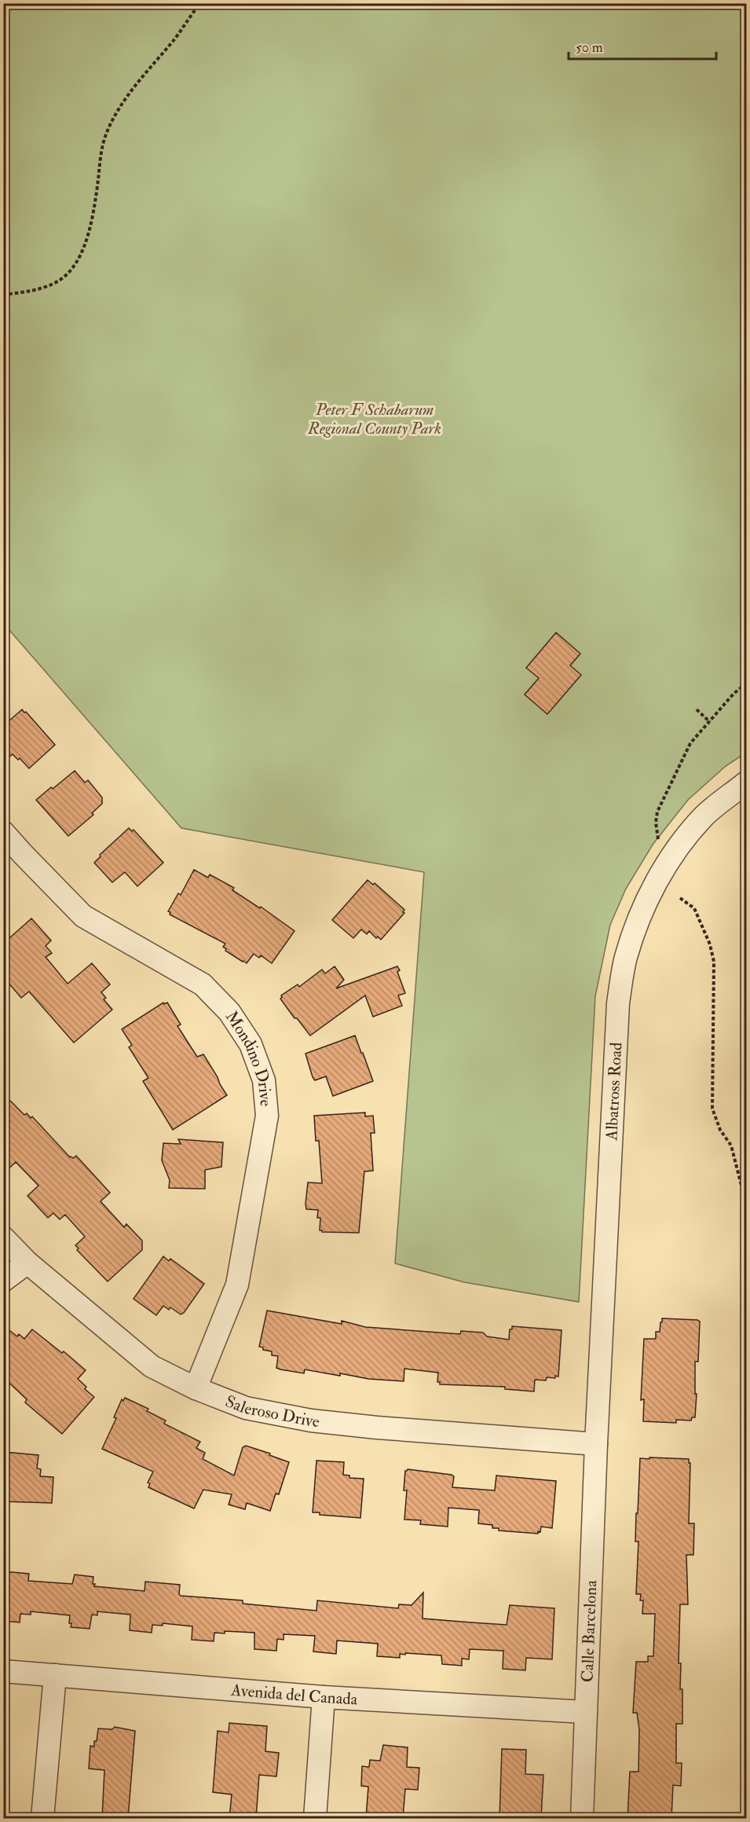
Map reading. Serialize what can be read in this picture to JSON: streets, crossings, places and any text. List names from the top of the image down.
{
  "streets": {
    "street": [
      "Mondino Drive",
      "Albatross Road",
      "Saleroso Drive",
      "Calle Barcelona",
      "Avenida del Canada"
    ]
  },
  "crossings": [
    ["Mondino Drive", "Saleroso Drive"],
    ["Albatross Road", "Saleroso Drive"],
    ["Albatross Road", "Calle Barcelona"],
    ["Saleroso Drive", "Calle Barcelona"],
    ["Calle Barcelona", "Avenida del Canada"]
  ],
  "parks": ["Peter F Schabarum Regional County Park"],
  "scale_bar": "50 m"
}
